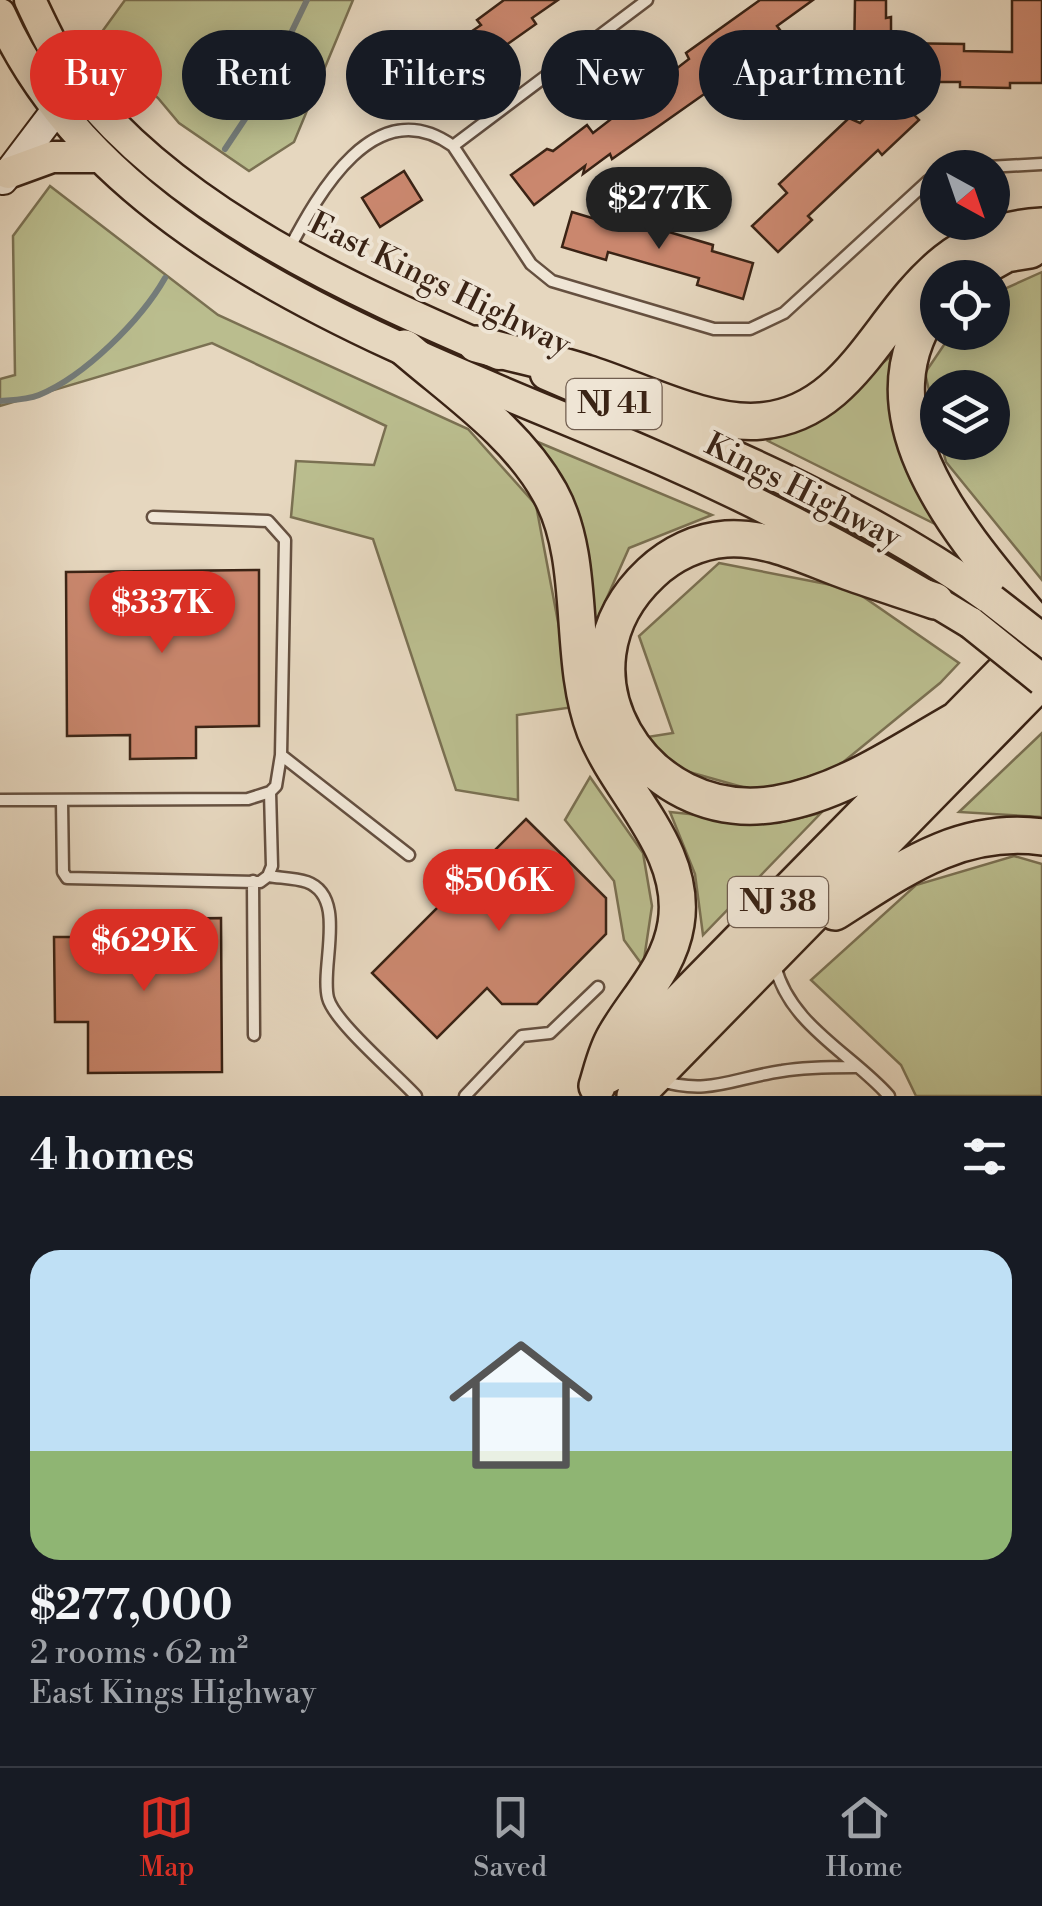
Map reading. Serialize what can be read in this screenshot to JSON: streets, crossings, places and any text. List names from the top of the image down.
{
  "streets": {
    "highway": ["NJ 38"],
    "main road": ["East Kings Highway", "NJ 41", "Kings Highway"]
  },
  "crossings": [
    ["NJ 41", "Kings Highway"],
    ["Kings Highway", "NJ 38"]
  ],
  "north": "bottom right",
  "page": {
    "chip": [
      "Buy",
      "Rent",
      "Filters",
      "New",
      "Apartment"
    ],
    "price": [
      "$277K",
      "$337K",
      "$506K",
      "$629K"
    ],
    "heading": "4 homes",
    "list": [
      {
        "name": "$277,000",
        "note": "2 rooms · 62 m² · East Kings Highway"
      }
    ],
    "tabs": ["Map", "Saved", "Home"]
  }
}
